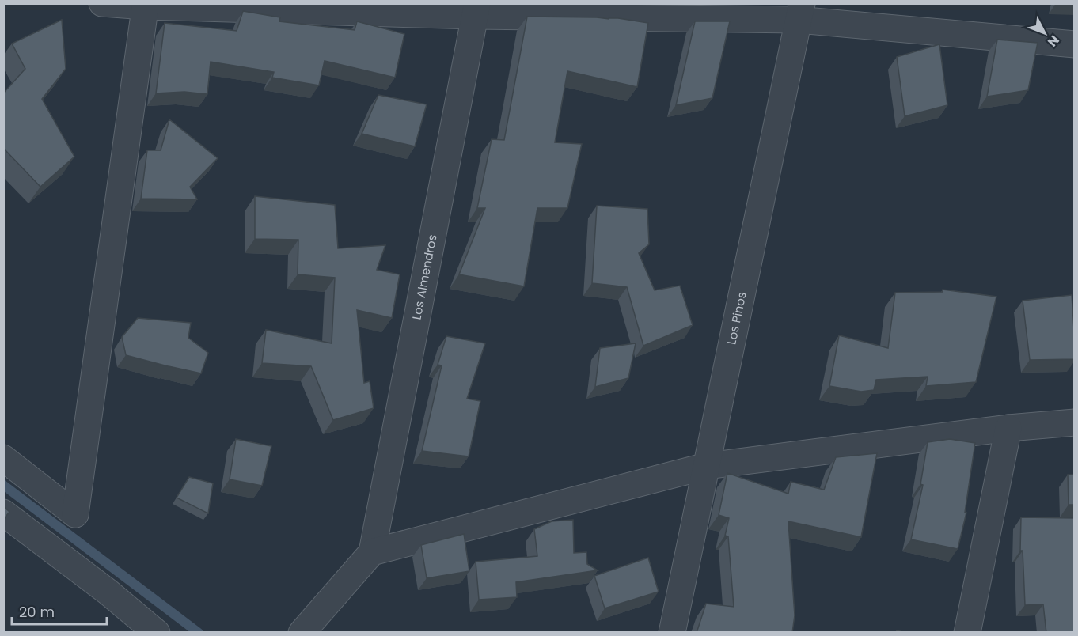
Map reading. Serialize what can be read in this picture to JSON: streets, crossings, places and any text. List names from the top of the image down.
{
  "streets": {
    "street": ["Los Almendros", "Los Pinos"]
  },
  "scale_bar": "20 m",
  "north": "bottom right"
}
